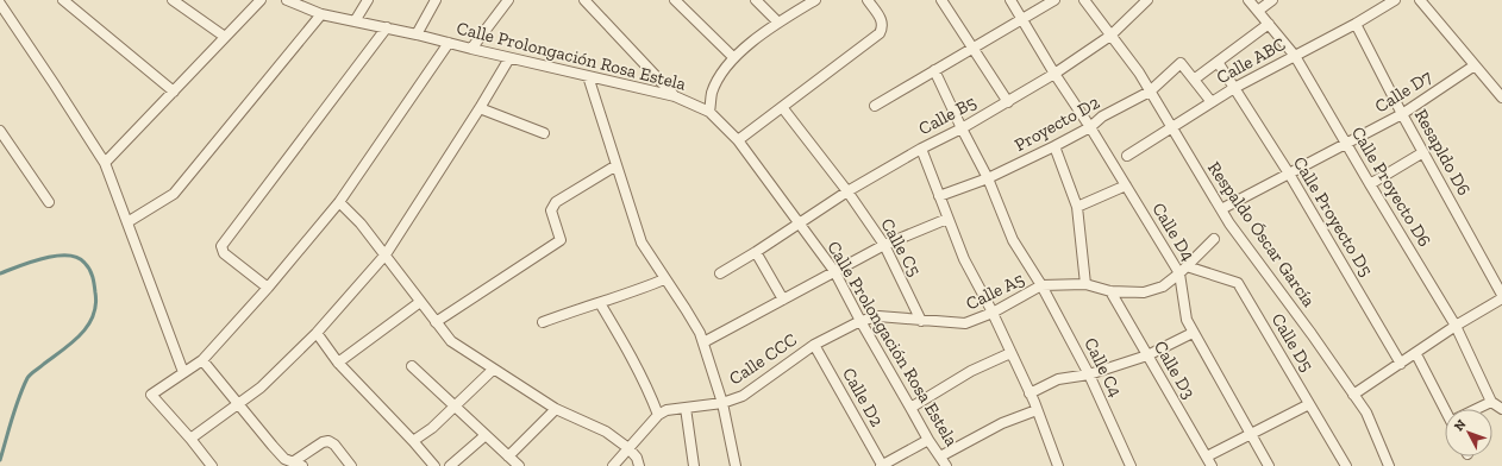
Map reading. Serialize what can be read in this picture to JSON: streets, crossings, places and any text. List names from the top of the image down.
{
  "streets": {
    "street": [
      "Calle Prolongación Rosa Estela",
      "Calle ABC",
      "Calle D7",
      "Calle B5",
      "Proyecto D2",
      "Resapldo D6",
      "Calle Proyecto D6",
      "Calle Proyecto D5",
      "Calle D4",
      "Respaldo Óscar García",
      "Calle C5",
      "Calle A5",
      "Calle D5",
      "Calle CCC",
      "Calle C4",
      "Calle D3",
      "Calle D2"
    ]
  },
  "crossings": [
    ["Calle Prolongación Rosa Estela", "Calle B5"],
    ["Calle Prolongación Rosa Estela", "Calle A5"],
    ["Calle ABC", "Resapldo D6"],
    ["Calle ABC", "Calle Proyecto D6"],
    ["Calle ABC", "Calle Proyecto D5"],
    ["Calle ABC", "Respaldo Óscar García"],
    ["Calle D7", "Resapldo D6"],
    ["Calle D7", "Calle Proyecto D6"],
    ["Calle D7", "Calle Proyecto D5"],
    ["Calle D7", "Respaldo Óscar García"],
    ["Calle B5", "Calle D4"],
    ["Calle B5", "Respaldo Óscar García"],
    ["Calle B5", "Calle C5"],
    ["Proyecto D2", "Calle D4"],
    ["Proyecto D2", "Respaldo Óscar García"],
    ["Proyecto D2", "Calle C4"],
    ["Calle D4", "Calle A5"],
    ["Calle D4", "Calle D5"],
    ["Calle C5", "Calle A5"],
    ["Calle A5", "Calle D5"],
    ["Calle A5", "Calle CCC"],
    ["Calle A5", "Calle C4"],
    ["Calle A5", "Calle D3"],
    ["Calle A5", "Calle D2"],
    ["Calle CCC", "Calle D2"]
  ],
  "north": "top left"
}
